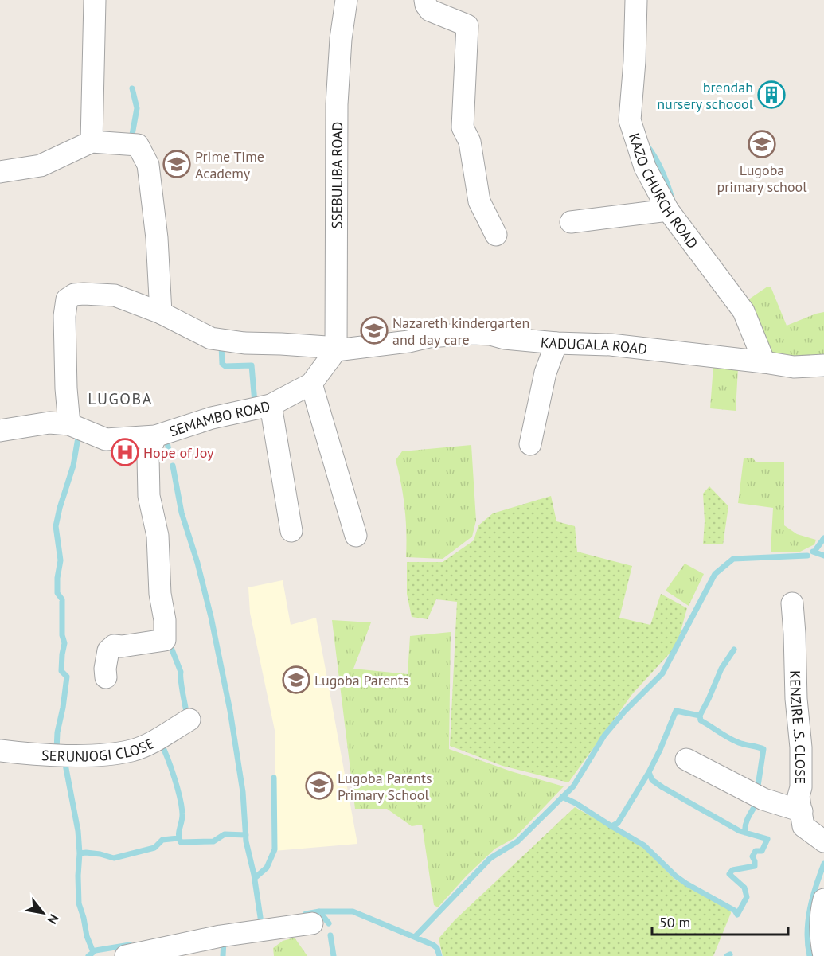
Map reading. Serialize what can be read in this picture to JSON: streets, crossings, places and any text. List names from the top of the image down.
{
  "streets": {
    "street": [
      "SSEBULIBA ROAD",
      "KAZO CHURCH ROAD",
      "KADUGALA ROAD",
      "SEMAMBO ROAD",
      "KENZIRE .S. CLOSE",
      "SERUNJOGI CLOSE"
    ]
  },
  "crossings": [
    ["SSEBULIBA ROAD", "KADUGALA ROAD"],
    ["SSEBULIBA ROAD", "SEMAMBO ROAD"],
    ["KAZO CHURCH ROAD", "KADUGALA ROAD"],
    ["KADUGALA ROAD", "SEMAMBO ROAD"]
  ],
  "districts": ["LUGOBA"],
  "places": {
    "building": ["brendah nursery schoool"],
    "school or university": [
      "Lugoba primary school",
      "Prime Time Academy",
      "Nazareth kindergarten and day care",
      "Lugoba Parents",
      "Lugoba Parents Primary School"
    ],
    "hospital": ["Hope of Joy"]
  },
  "scale_bar": "50 m",
  "north": "bottom right"
}
